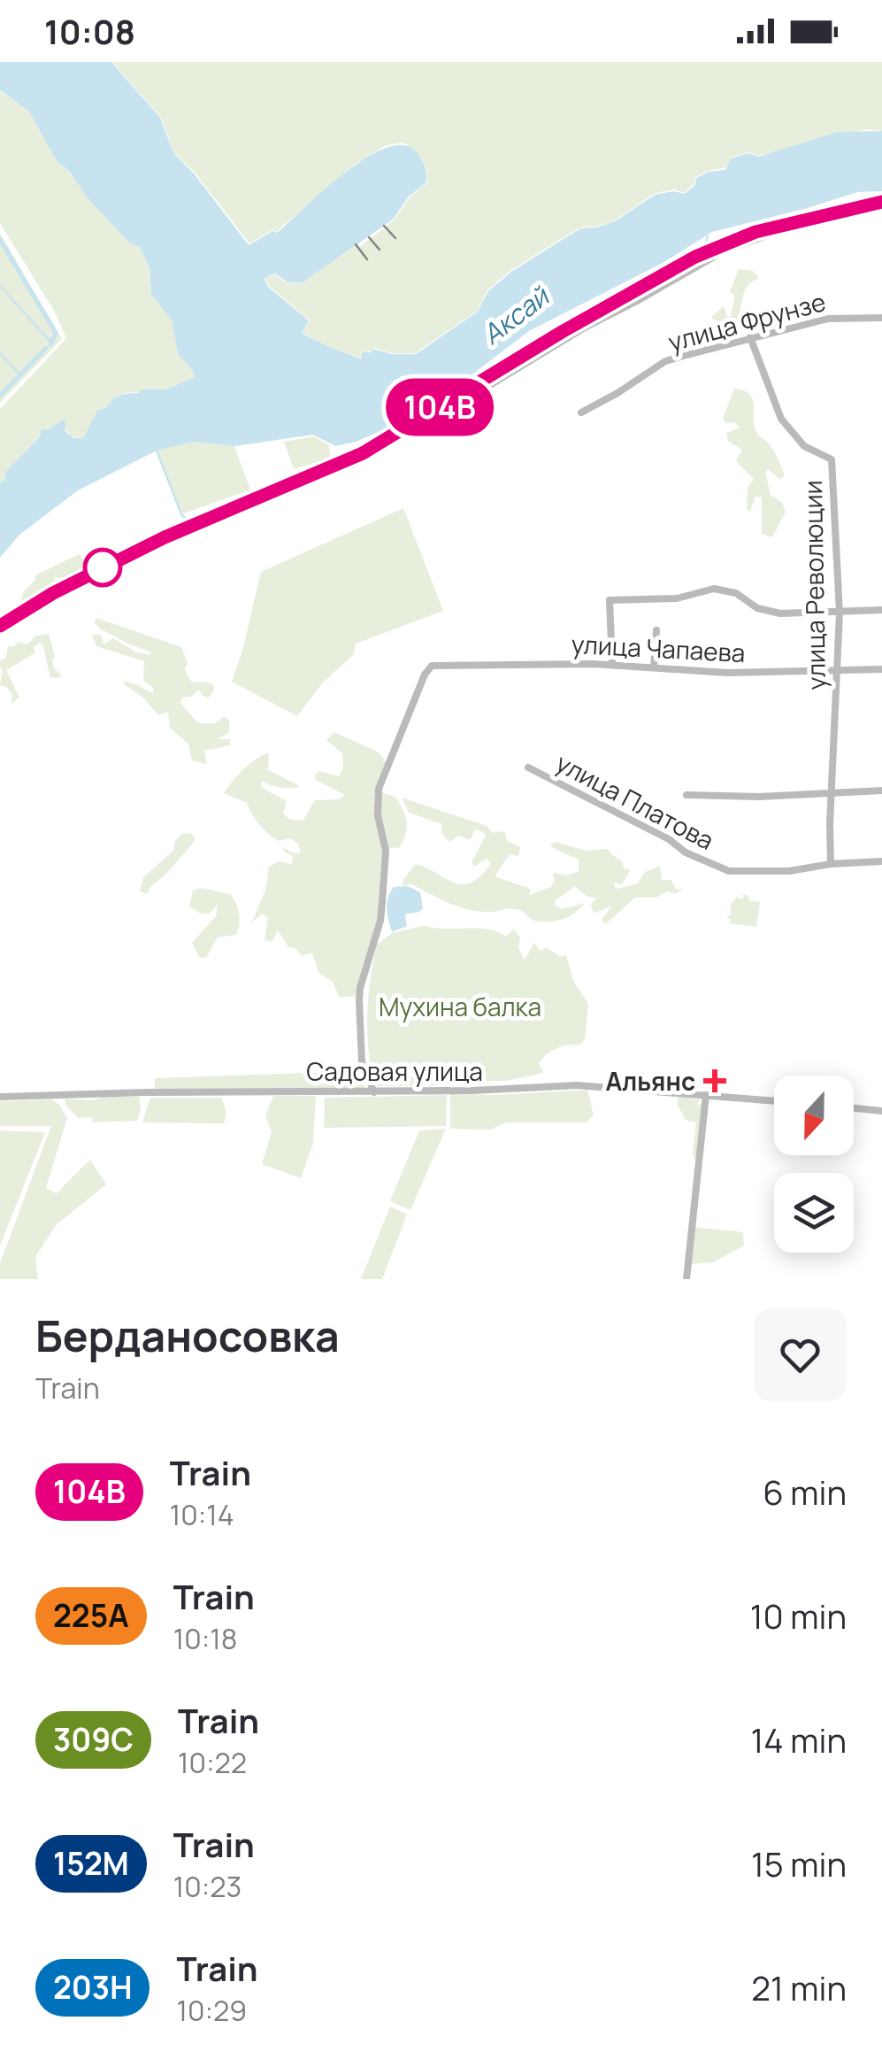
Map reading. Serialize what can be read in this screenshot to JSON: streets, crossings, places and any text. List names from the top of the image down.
{
  "streets": {
    "main road": [
      "улица Фрунзе",
      "улица Революции",
      "улица Чапаева",
      "улица Платова",
      "Садовая улица"
    ]
  },
  "crossings": [
    ["улица Фрунзе", "улица Революции"],
    ["улица Революции", "улица Чапаева"],
    ["улица Революции", "улица Платова"]
  ],
  "water": ["Аксай"],
  "parks": ["Мухина балка"],
  "places": {
    "health": ["Альянс"]
  },
  "north": "bottom",
  "page": {
    "status": "10:08",
    "on_map": "104В",
    "heading": ["Берданосовка", "Train"],
    "list": [
      {
        "mark": "104В",
        "name": "Train",
        "note": "10:14",
        "value": "6 min"
      },
      {
        "mark": "225А",
        "name": "Train",
        "note": "10:18",
        "value": "10 min"
      },
      {
        "mark": "309С",
        "name": "Train",
        "note": "10:22",
        "value": "14 min"
      },
      {
        "mark": "152М",
        "name": "Train",
        "note": "10:23",
        "value": "15 min"
      },
      {
        "mark": "203Н",
        "name": "Train",
        "note": "10:29",
        "value": "21 min"
      }
    ]
  }
}
